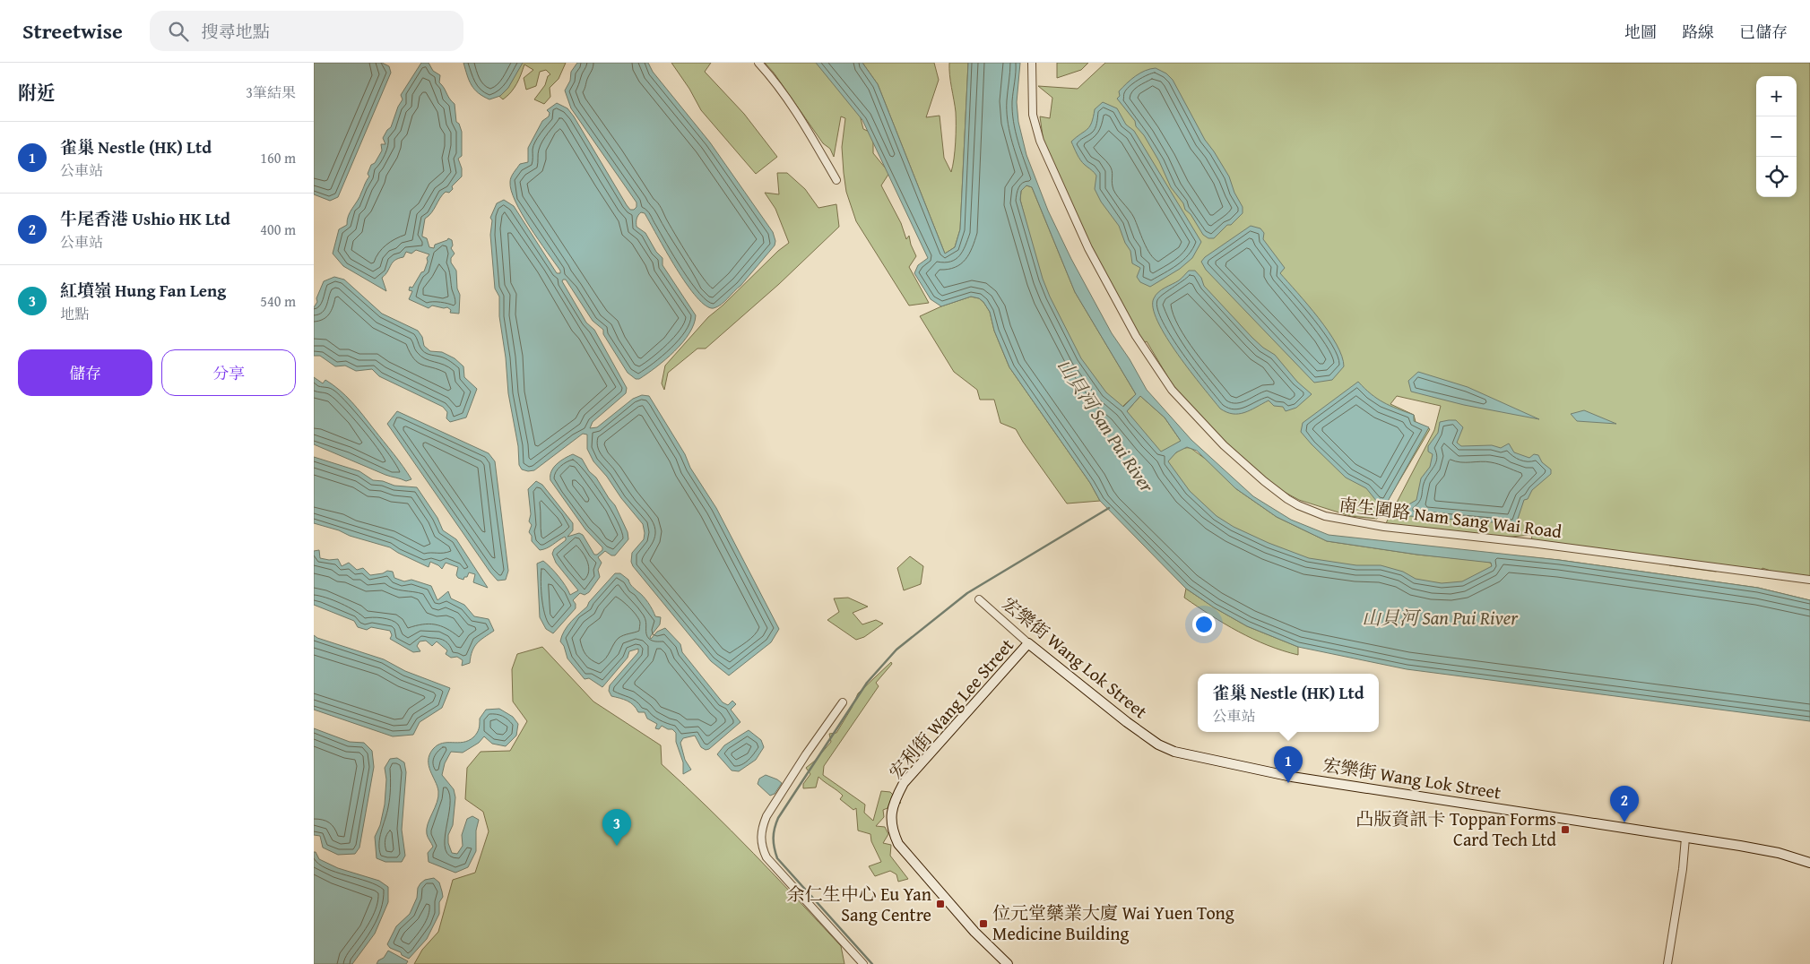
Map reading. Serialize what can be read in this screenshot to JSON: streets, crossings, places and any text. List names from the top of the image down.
{
  "streets": {
    "street": ["南生圍路 Nam Sang Wai Road", "宏樂街 Wang Lok Street", "宏利街 Wang Lee Street"]
  },
  "crossings": [
    ["宏樂街 Wang Lok Street", "宏利街 Wang Lee Street"]
  ],
  "water": ["山貝河 San Pui River"],
  "places": {
    "transit": ["凸版資訊卡 Toppan Forms Card Tech Ltd", "余仁生中心 Eu Yan Sang Centre", "位元堂藥業大廈 Wai Yuen Tong Medicine Building"]
  },
  "page": {
    "header": "Streetwise",
    "search": "搜尋地點",
    "nav": ["地圖", "路線", "已儲存"],
    "heading": ["附近", "3筆結果"],
    "map_buttons": ["+", "−"],
    "list": [
      {
        "mark": "1",
        "name": "雀巢 Nestle (HK) Ltd",
        "note": "公車站",
        "value": "160 m"
      },
      {
        "mark": "2",
        "name": "牛尾香港 Ushio HK Ltd",
        "note": "公車站",
        "value": "400 m"
      },
      {
        "mark": "3",
        "name": "紅墳嶺 Hung Fan Leng",
        "note": "地點",
        "value": "540 m"
      }
    ],
    "buttons": ["儲存", "分享"],
    "popup": ["雀巢 Nestle (HK) Ltd", "公車站"],
    "pins": ["1", "2", "3"]
  }
}
